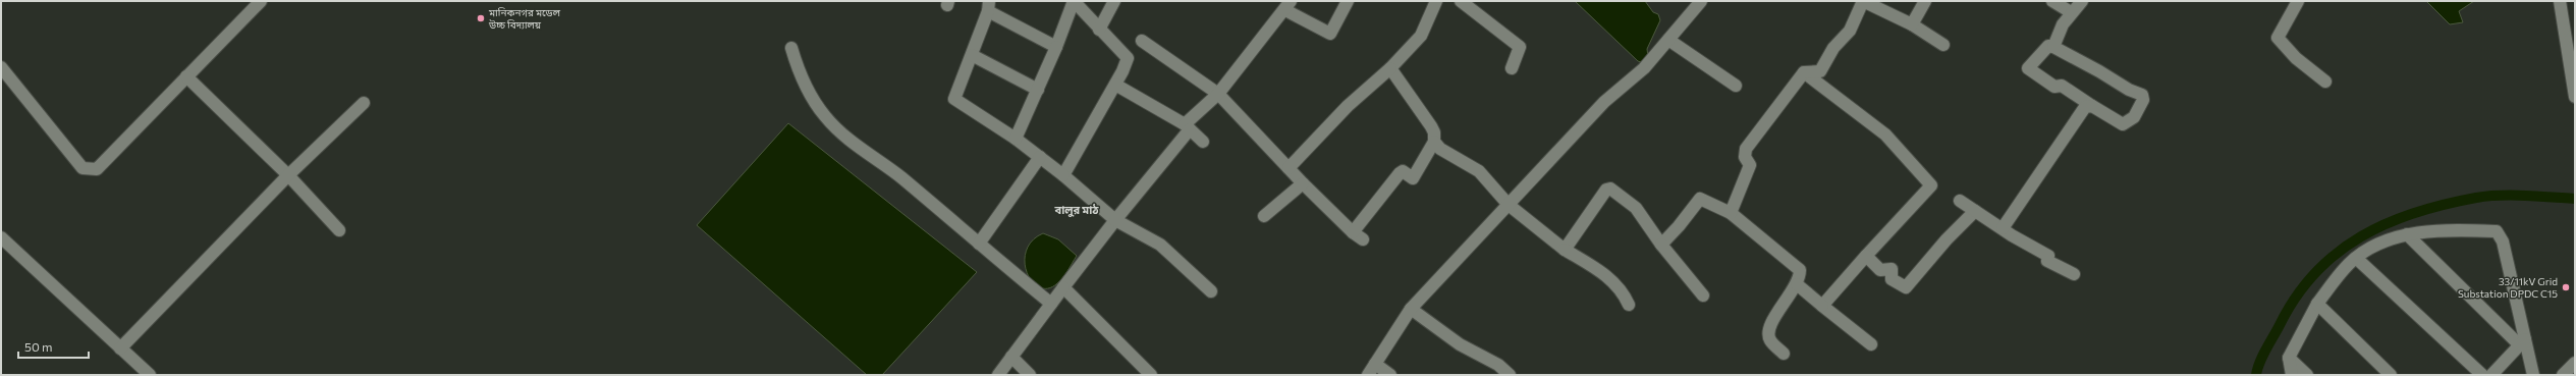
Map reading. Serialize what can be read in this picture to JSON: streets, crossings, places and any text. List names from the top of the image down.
{
  "districts": ["বালুর মাঠ"],
  "places": ["মানিকনগর মডেল উচ্চ বিদ্যালয়", "33/11kV Grid Substation DPDC C15"],
  "scale_bar": "50 m"
}
